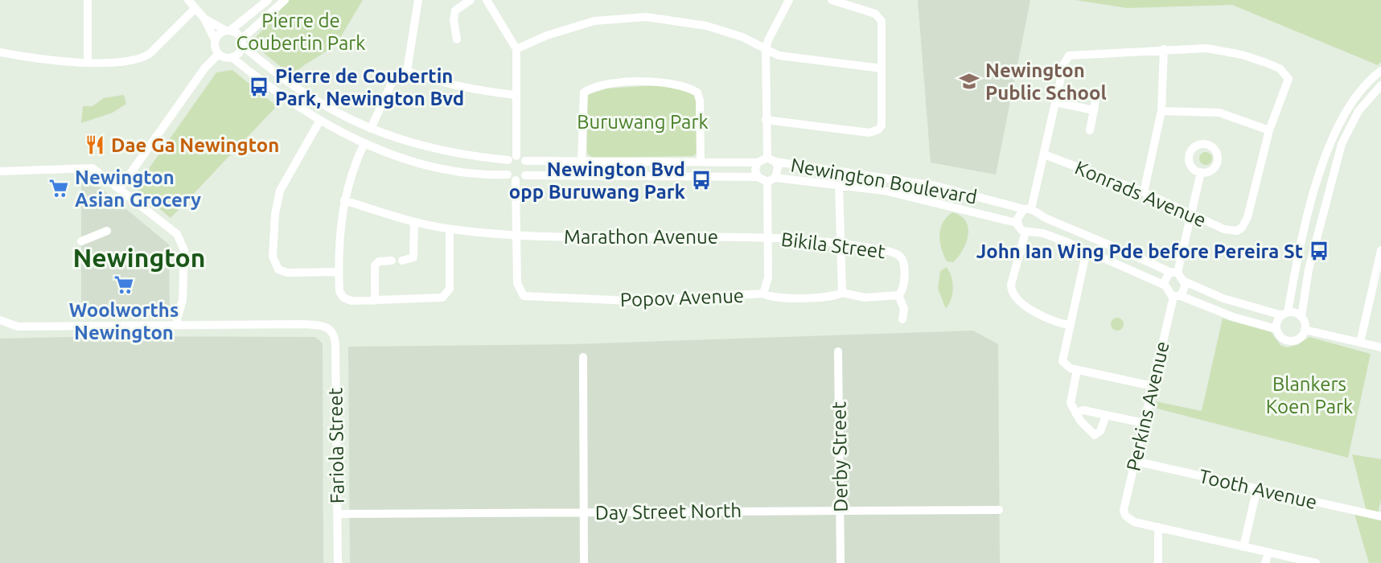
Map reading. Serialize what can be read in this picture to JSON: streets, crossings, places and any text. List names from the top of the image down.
{
  "streets": {
    "street": [
      "Newington Boulevard",
      "Konrads Avenue",
      "Marathon Avenue",
      "Bikila Street",
      "Popov Avenue",
      "Perkins Avenue",
      "Fariola Street",
      "Derby Street",
      "Tooth Avenue",
      "Day Street North"
    ]
  },
  "crossings": [
    ["Newington Boulevard", "Perkins Avenue"],
    ["Marathon Avenue", "Bikila Street"],
    ["Marathon Avenue", "Popov Avenue"],
    ["Bikila Street", "Popov Avenue"],
    ["Perkins Avenue", "Tooth Avenue"],
    ["Fariola Street", "Day Street North"],
    ["Derby Street", "Day Street North"]
  ],
  "districts": ["Newington"],
  "parks": ["Pierre de Coubertin Park", "Buruwang Park", "Blankers Koen Park"],
  "places": {
    "school or university": ["Newington Public School"],
    "bus stop": ["Pierre de Coubertin Park, Newington Bvd", "Newington Bvd opp Buruwang Park", "John Ian Wing Pde before Pereira St"],
    "restaurant": ["Dae Ga Newington"],
    "supermarket": ["Newington Asian Grocery", "Woolworths Newington"]
  }
}
